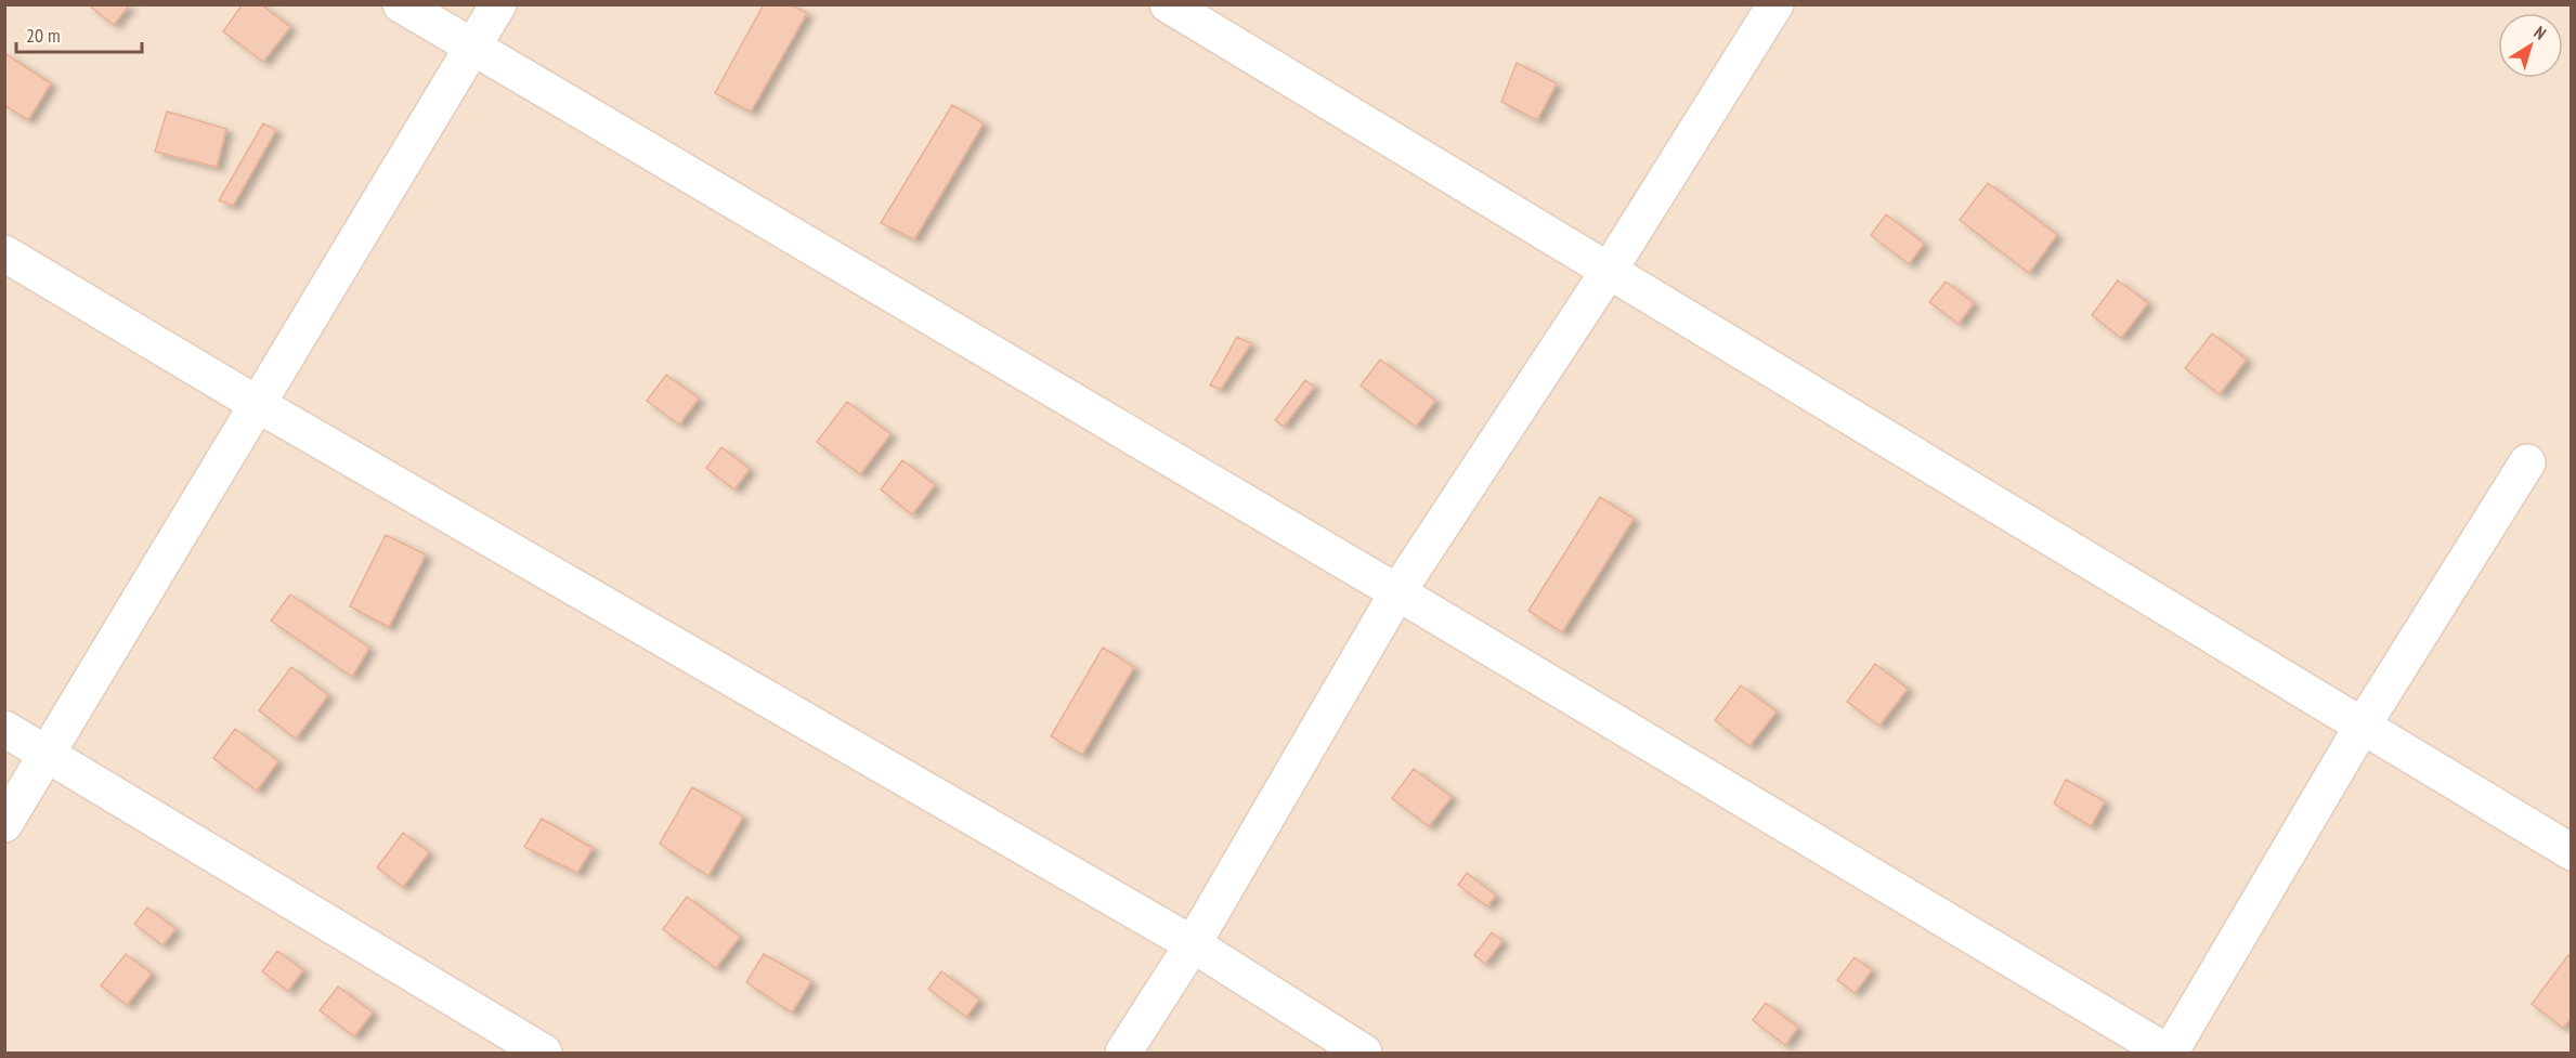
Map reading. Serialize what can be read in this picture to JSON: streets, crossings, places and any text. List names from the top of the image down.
{
  "scale_bar": "20 m",
  "north": "top right"
}
